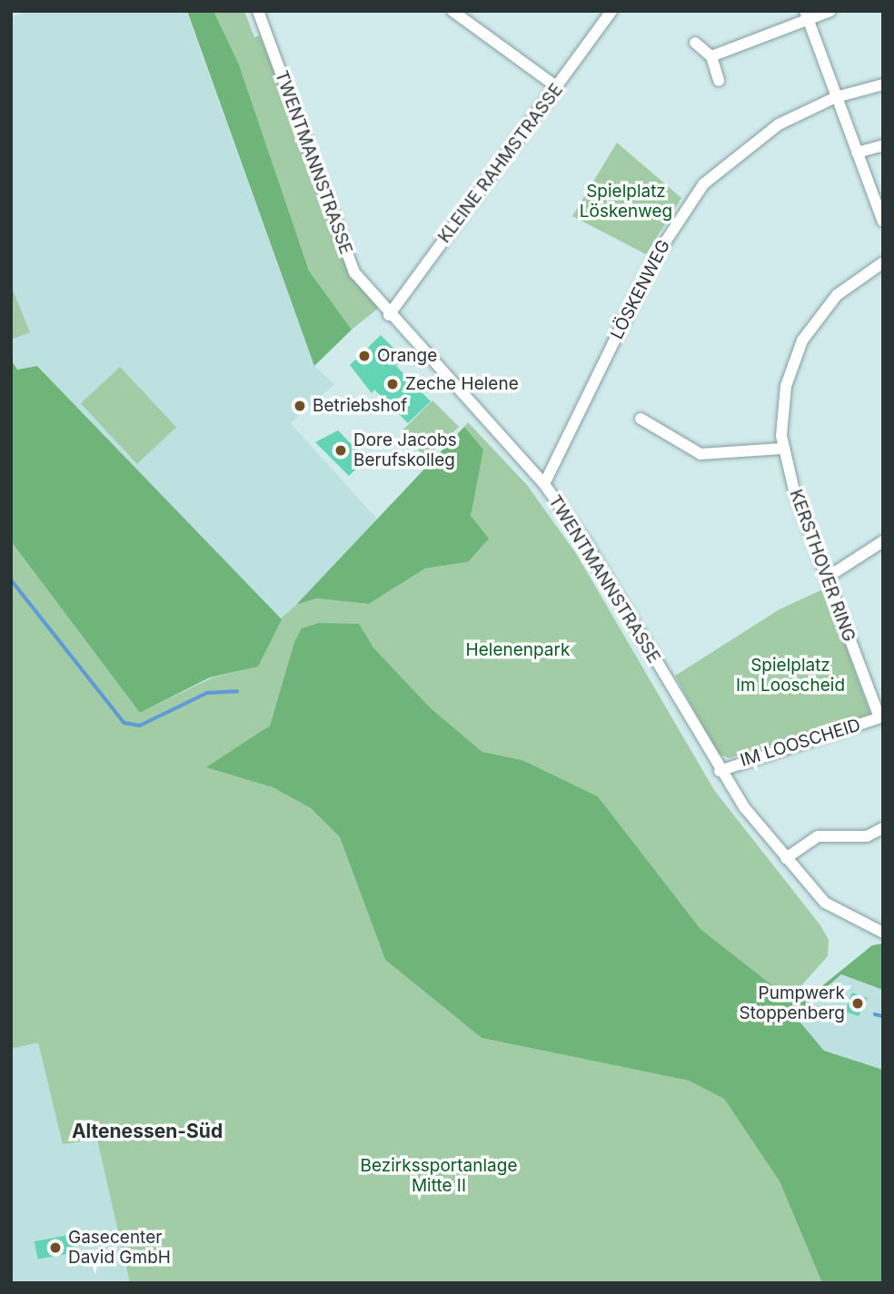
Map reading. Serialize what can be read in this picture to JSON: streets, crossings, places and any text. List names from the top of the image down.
{
  "streets": {
    "street": [
      "TWENTMANNSTRASSE",
      "KLEINE RAHMSTRASSE",
      "LÖSKENWEG",
      "KERSTHOVER RING",
      "IM LOOSCHEID"
    ]
  },
  "crossings": [
    ["TWENTMANNSTRASSE", "KLEINE RAHMSTRASSE"],
    ["TWENTMANNSTRASSE", "LÖSKENWEG"],
    ["TWENTMANNSTRASSE", "IM LOOSCHEID"],
    ["KERSTHOVER RING", "IM LOOSCHEID"]
  ],
  "districts": ["Altenessen-Süd"],
  "parks": [
    "Spielplatz Löskenweg",
    "Helenenpark",
    "Spielplatz Im Looscheid",
    "Bezirkssportanlage Mitte II"
  ],
  "places": [
    "Orange",
    "Zeche Helene",
    "Betriebshof",
    "Dore Jacobs Berufskolleg",
    "Pumpwerk Stoppenberg",
    "Gasecenter David GmbH"
  ]
}
